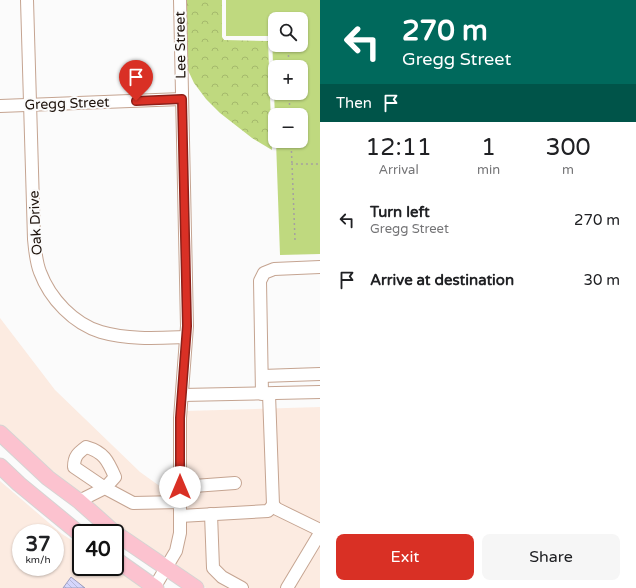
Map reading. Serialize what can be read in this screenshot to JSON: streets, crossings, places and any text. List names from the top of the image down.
{
  "streets": {
    "street": ["Lee Street", "Gregg Street", "Oak Drive"]
  },
  "crossings": [
    ["Lee Street", "Gregg Street"],
    ["Lee Street", "Oak Drive"],
    ["Gregg Street", "Oak Drive"]
  ],
  "page": {
    "turn": ["270 m", "Gregg Street"],
    "map_buttons": ["+", "−"],
    "then": "Then",
    "eta": [
      "12:11",
      "Arrival",
      "1",
      "min",
      "300",
      "m"
    ],
    "list": [
      {
        "name": "Turn left",
        "note": "Gregg Street",
        "value": "270 m"
      },
      {
        "name": "Arrive at destination",
        "value": "30 m"
      }
    ],
    "speed": "37 km/h",
    "limit": "40",
    "buttons": ["Exit", "Share"]
  }
}
